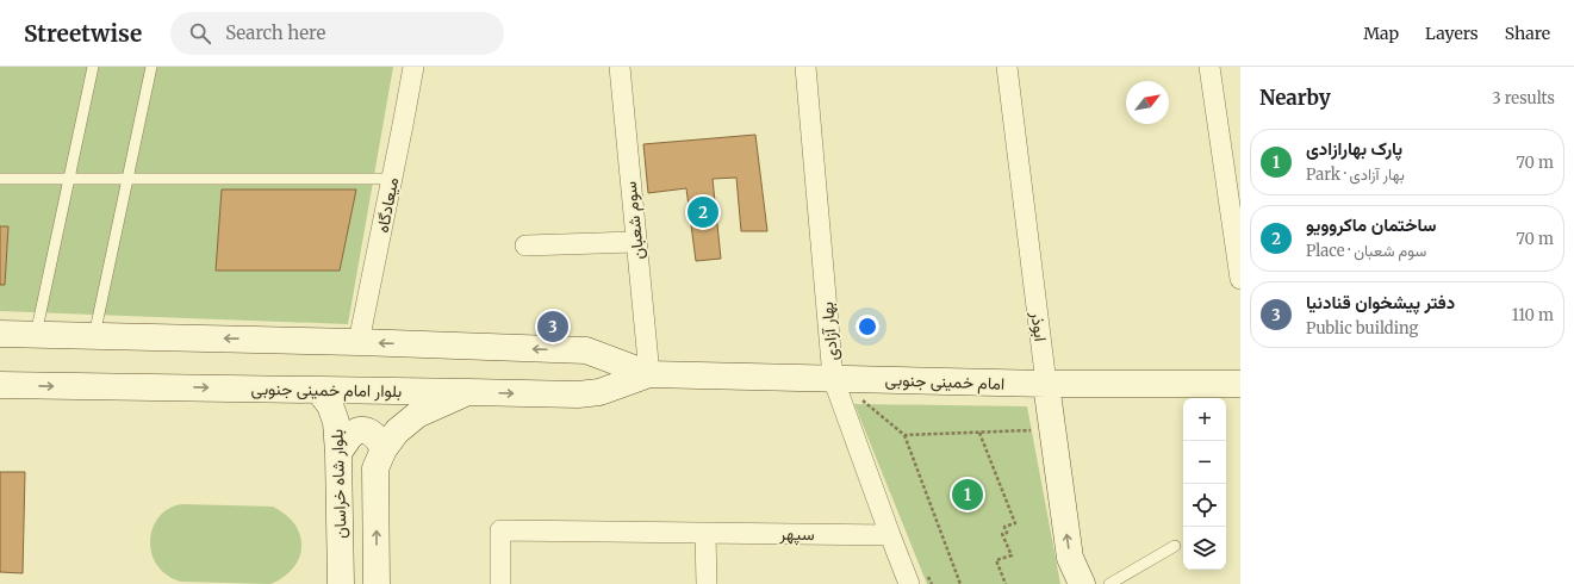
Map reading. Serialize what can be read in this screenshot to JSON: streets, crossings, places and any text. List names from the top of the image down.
{
  "streets": {
    "main road": [
      "ابوذر",
      "امام خمینی جنوبی",
      "بلوار امام خمینی جنوبی",
      "بلوار شاه خراسان"
    ],
    "street": [
      "میعادگاه",
      "سوم شعبان",
      "بهار آزادی",
      "سپهر"
    ]
  },
  "crossings": [
    ["سوم شعبان", "امام خمینی جنوبی"],
    ["سوم شعبان", "بلوار امام خمینی جنوبی"],
    ["ابوذر", "امام خمینی جنوبی"],
    ["بهار آزادی", "امام خمینی جنوبی"],
    ["بهار آزادی", "سپهر"],
    ["امام خمینی جنوبی", "بلوار امام خمینی جنوبی"],
    ["بلوار امام خمینی جنوبی", "بلوار شاه خراسان"]
  ],
  "one_way": ["ابوذر"],
  "north": "top right",
  "page": {
    "header": "Streetwise",
    "search": "Search here",
    "nav": ["Map", "Layers", "Share"],
    "heading": ["Nearby", "3 results"],
    "list": [
      {
        "mark": "1",
        "name": "پارک بهارازادی",
        "note": "Park · بهار آزادی",
        "value": "70 m"
      },
      {
        "mark": "2",
        "name": "ساختمان ماکروویو",
        "note": "Place · سوم شعبان",
        "value": "70 m"
      },
      {
        "mark": "3",
        "name": "دفتر پیشخوان قنادنیا",
        "note": "Public building",
        "value": "110 m"
      }
    ],
    "pins": ["2", "3", "1"],
    "map_buttons": ["+", "−"]
  }
}
